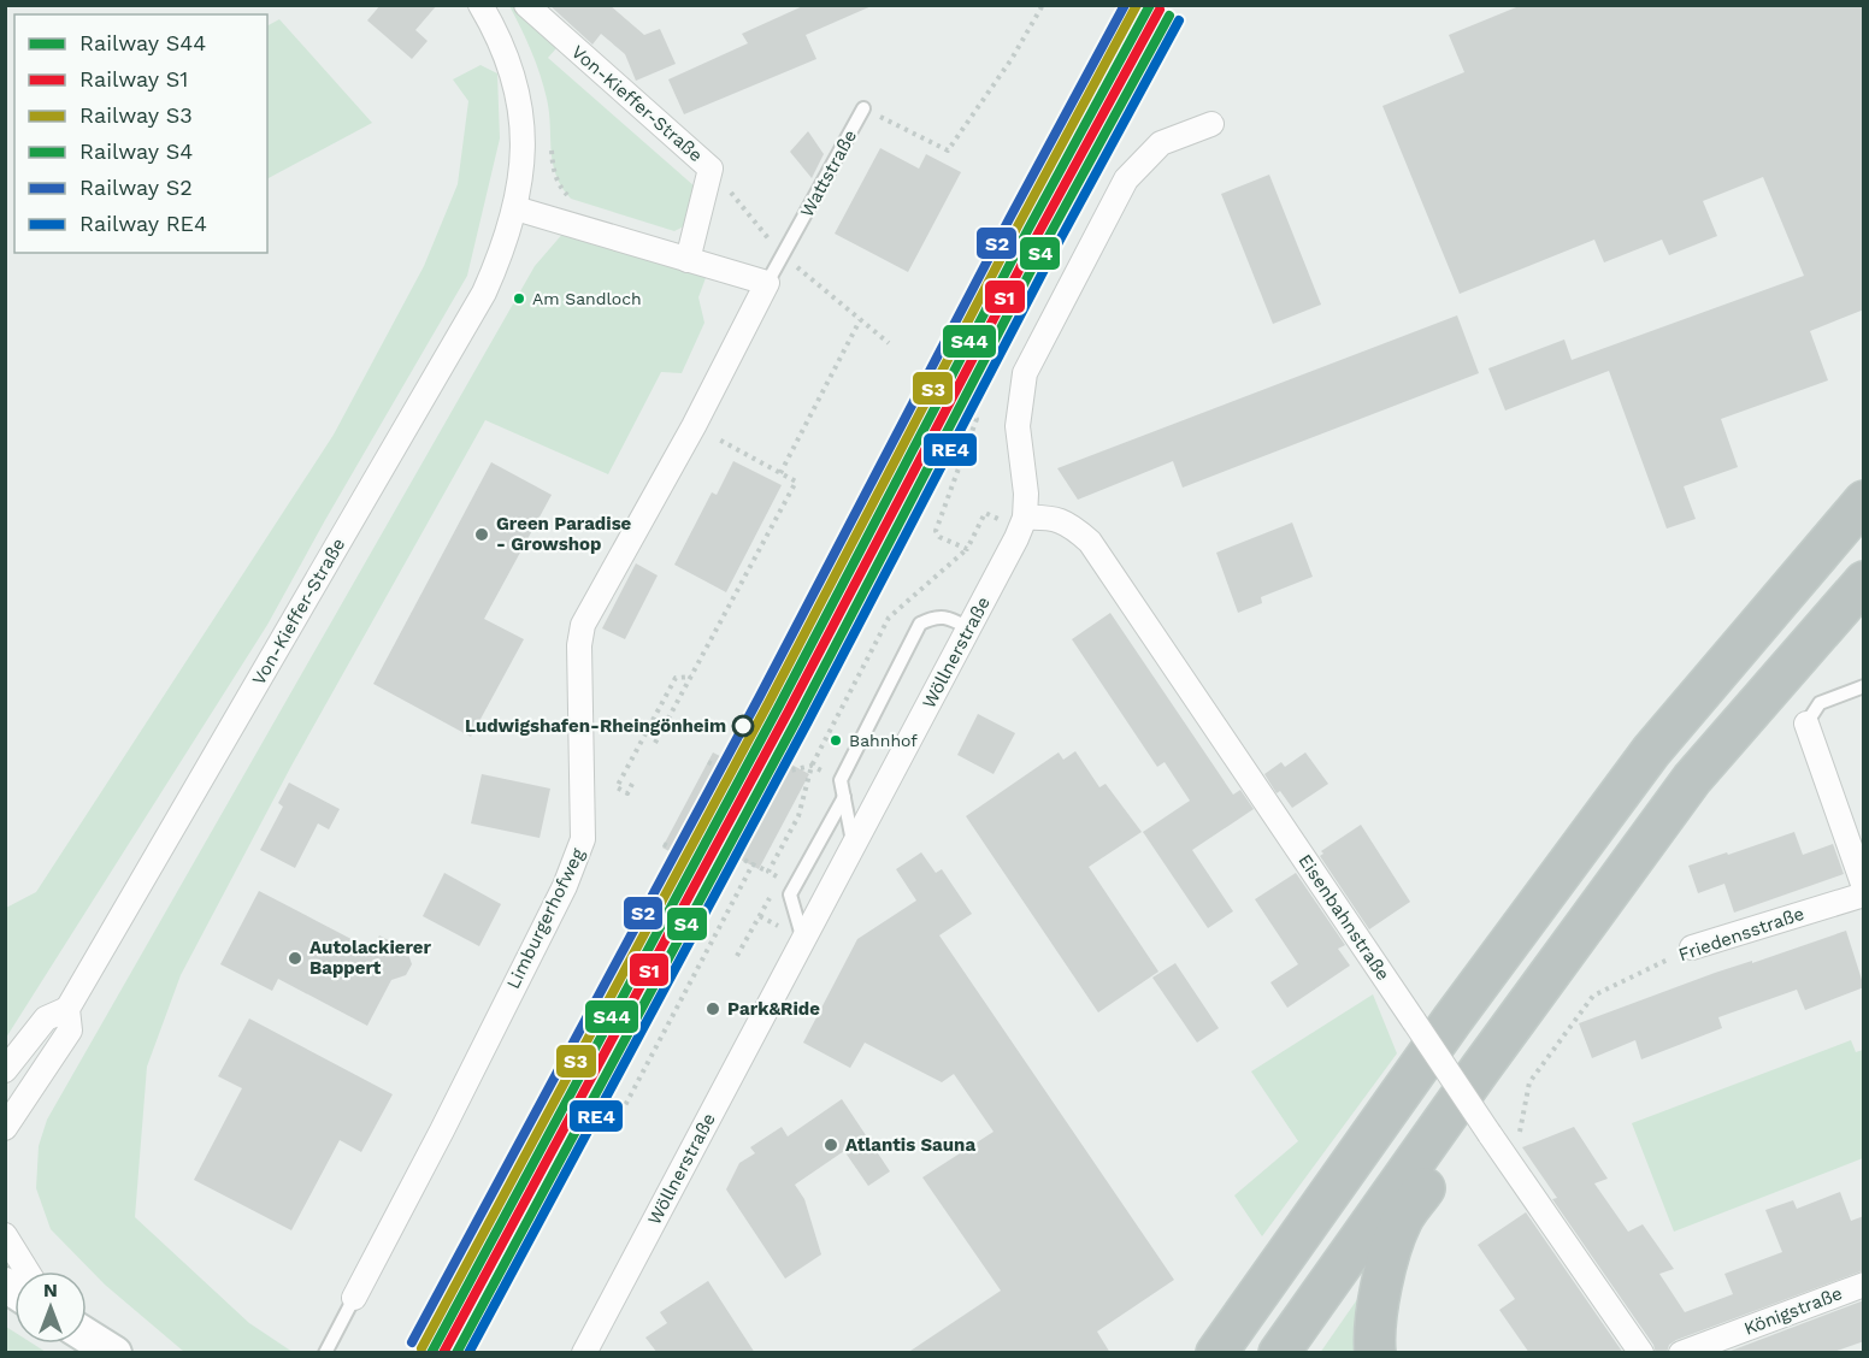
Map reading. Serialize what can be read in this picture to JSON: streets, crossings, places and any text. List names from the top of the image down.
{
  "streets": {
    "street": [
      "Von-Kieffer-Straße",
      "Wöllnerstraße",
      "Eisenbahnstraße",
      "Limburgerhofweg",
      "Friedensstraße",
      "Königstraße"
    ],
    "lane": ["Wattstraße"]
  },
  "crossings": [
    ["Wöllnerstraße", "Eisenbahnstraße"],
    ["Eisenbahnstraße", "Friedensstraße"]
  ],
  "places": [
    "Am Sandloch",
    "Green Paradise - Growshop",
    "Ludwigshafen-Rheingönheim",
    "Bahnhof",
    "Autolackierer Bappert",
    "Park&Ride",
    "Atlantis Sauna"
  ],
  "lines": [
    "rail line S44",
    "rail line S3",
    "rail line S2",
    "rail line S1",
    "rail line S4",
    "rail line RE4"
  ],
  "legend": [
    "Railway S44",
    "Railway S1",
    "Railway S3",
    "Railway S4",
    "Railway S2",
    "Railway RE4"
  ],
  "north": "top"
}
